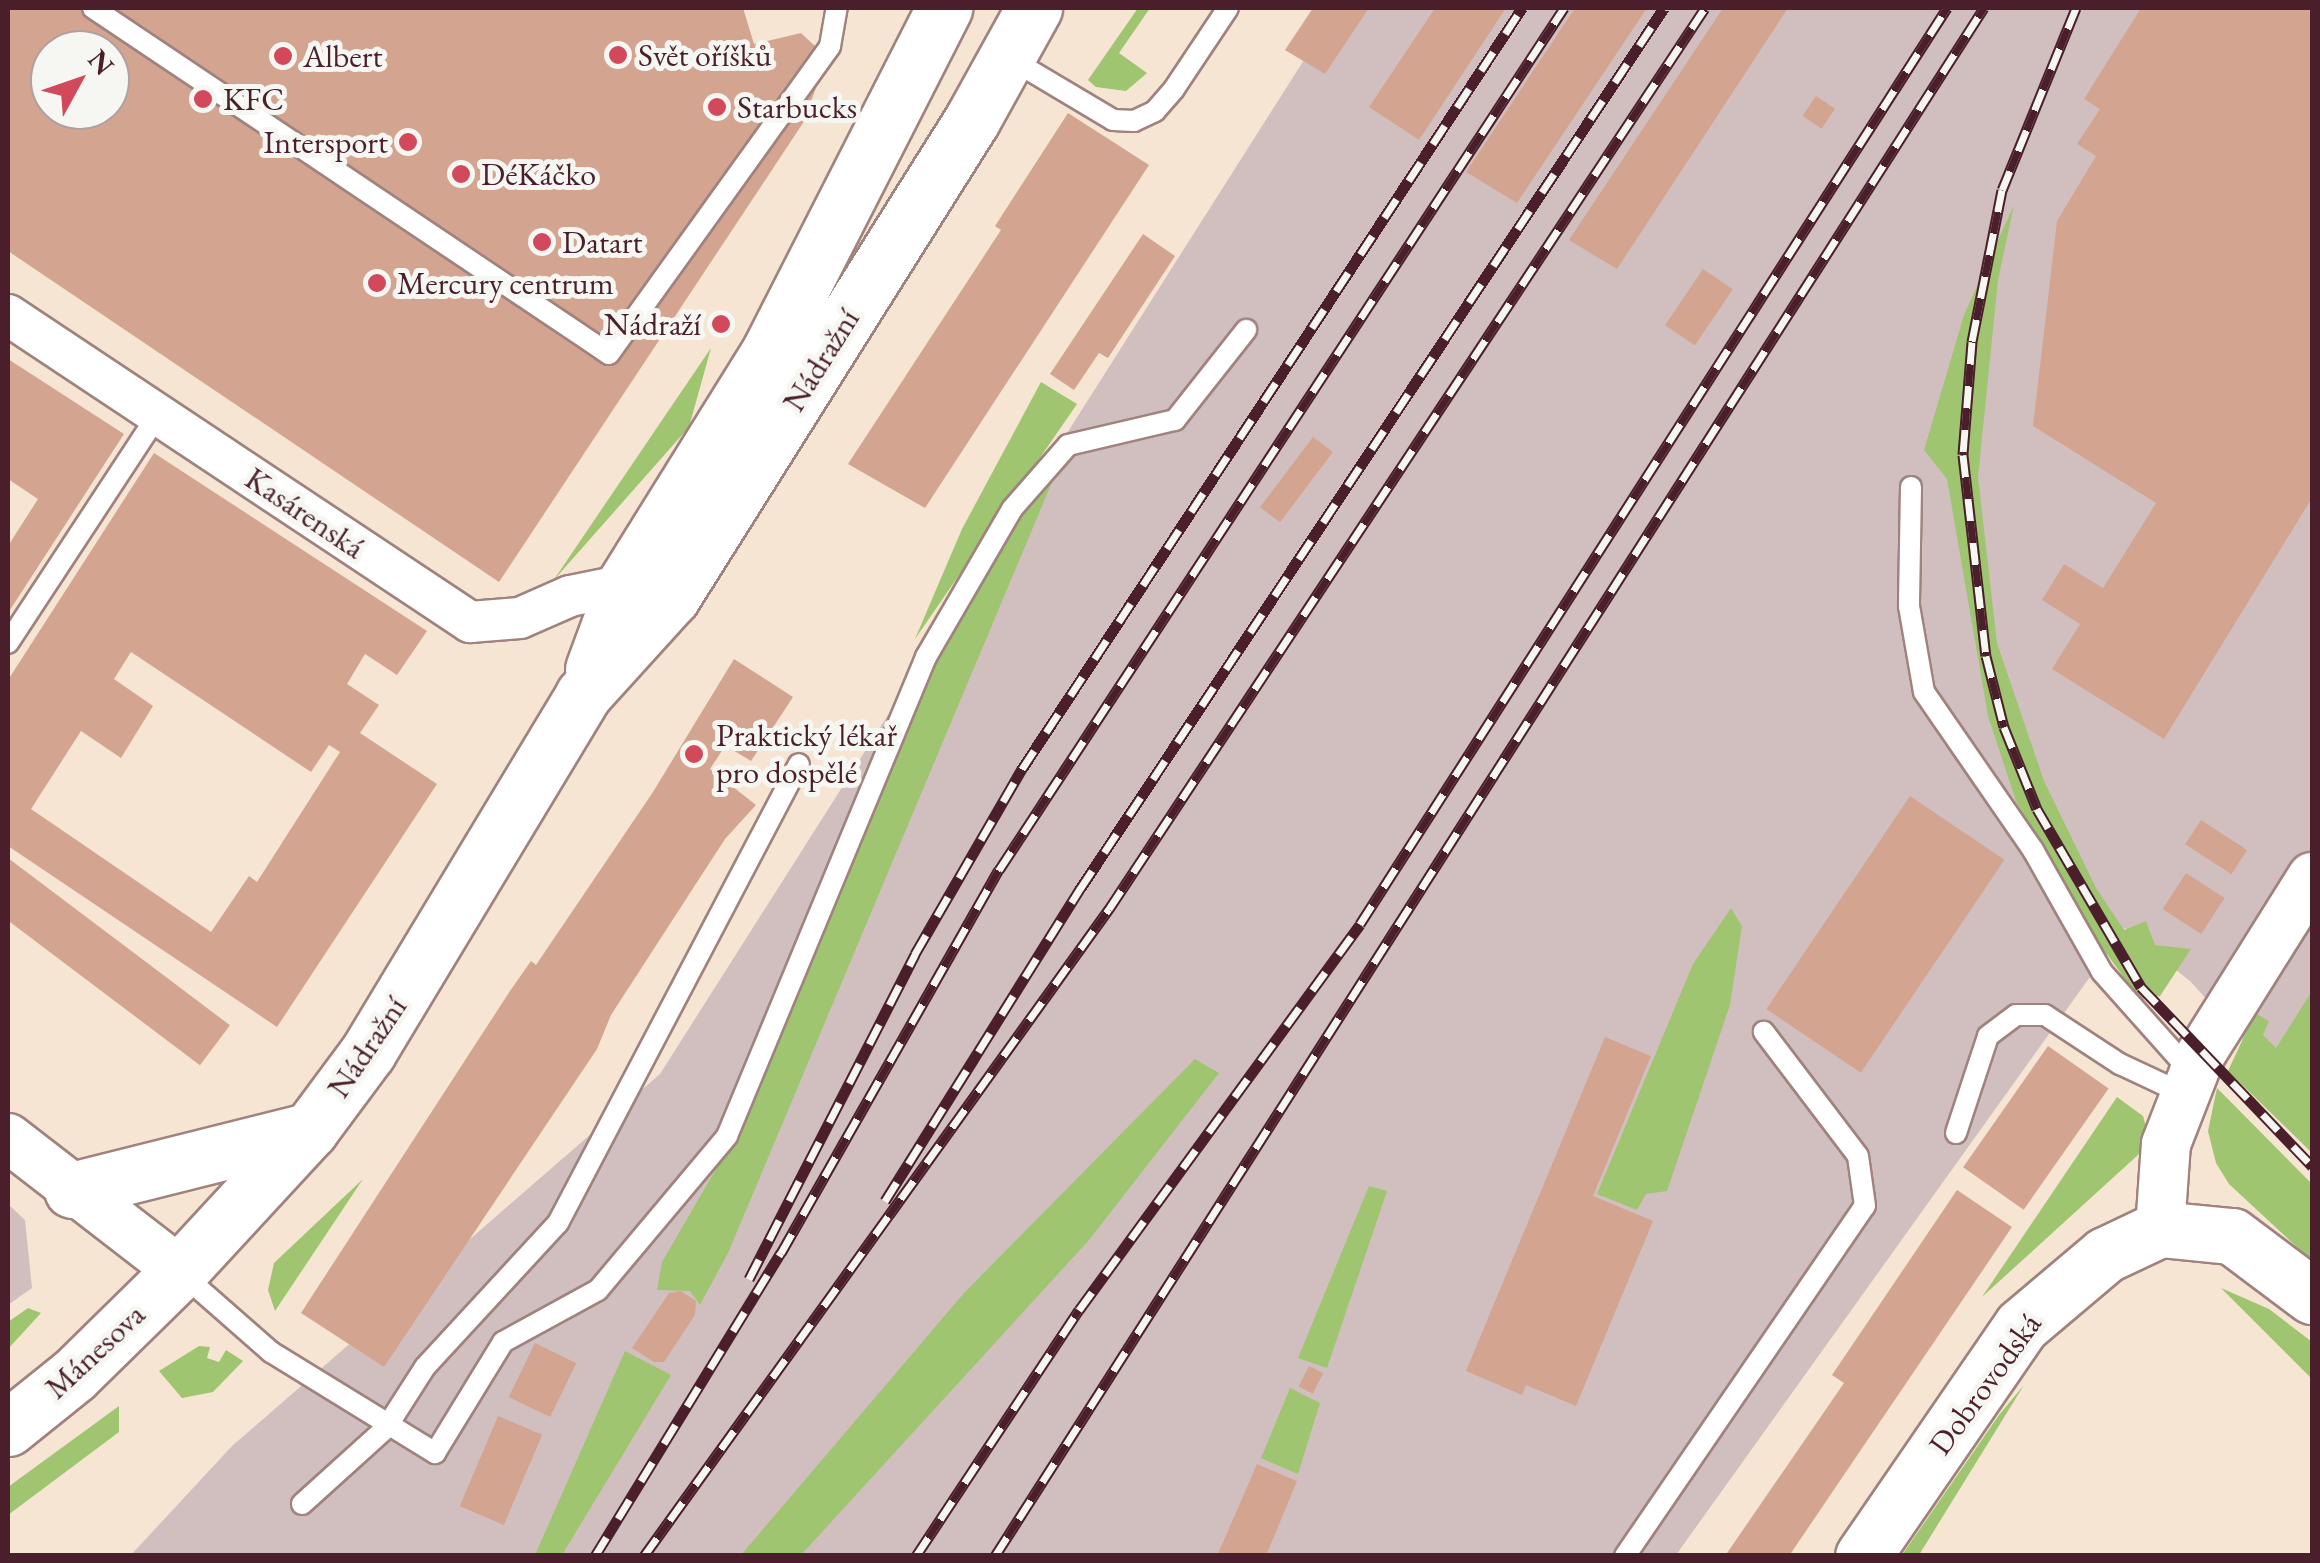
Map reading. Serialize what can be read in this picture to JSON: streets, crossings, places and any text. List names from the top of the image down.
{
  "streets": {
    "main road": ["Nádražní", "Mánesova", "Dobrovodská"],
    "street": ["Kasárenská"]
  },
  "crossings": [
    ["Nádražní", "Kasárenská"],
    ["Nádražní", "Mánesova"]
  ],
  "places": [
    "Svět oříšků",
    "Albert",
    "KFC",
    "Starbucks",
    "Intersport",
    "DéKáčko",
    "Datart",
    "Mercury centrum",
    "Nádraží",
    "Praktický lékař pro dospělé"
  ],
  "north": "top right"
}
